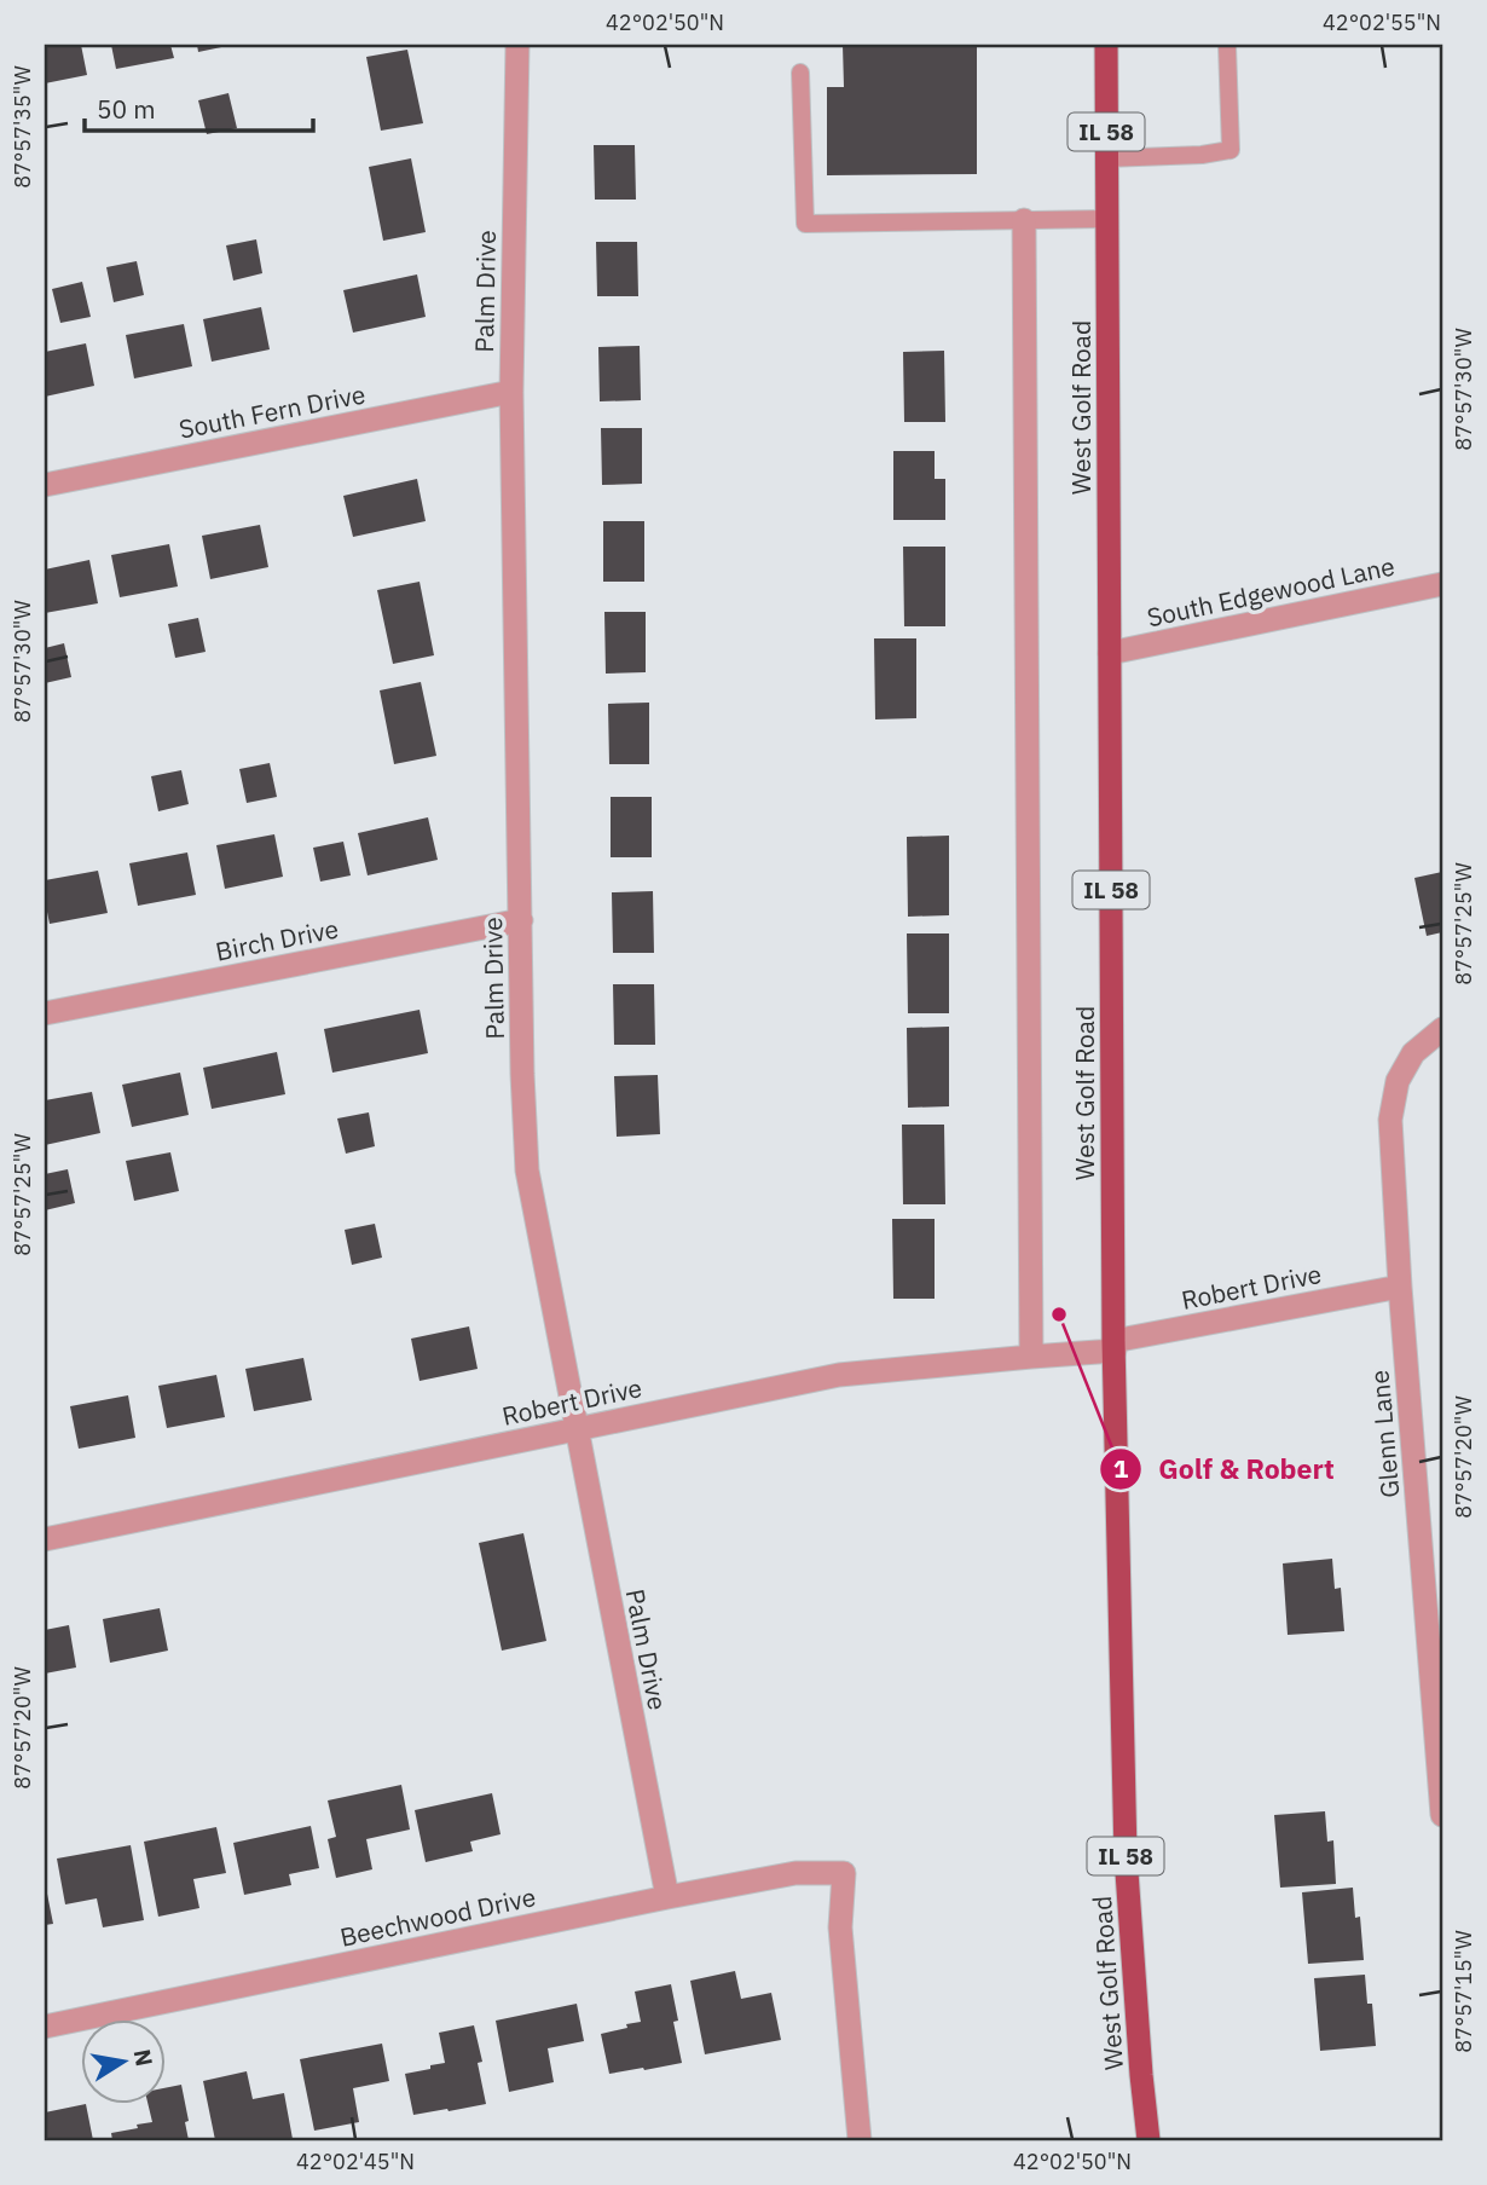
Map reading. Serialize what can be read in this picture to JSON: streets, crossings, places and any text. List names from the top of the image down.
{
  "streets": {
    "main road": ["IL 58", "West Golf Road"],
    "street": [
      "Palm Drive",
      "South Fern Drive",
      "South Edgewood Lane",
      "Birch Drive",
      "Robert Drive",
      "Glenn Lane",
      "Beechwood Drive"
    ]
  },
  "crossings": [
    ["Palm Drive", "South Fern Drive"],
    ["Palm Drive", "Birch Drive"],
    ["Palm Drive", "Robert Drive"],
    ["Palm Drive", "Beechwood Drive"],
    ["West Golf Road", "South Edgewood Lane"],
    ["West Golf Road", "Robert Drive"],
    ["Robert Drive", "Glenn Lane"]
  ],
  "places": ["Golf & Robert"],
  "scale_bar": "50 m",
  "north": "right",
  "coordinates": [
    "42°02'50\"N",
    "42°02'55\"N",
    "87°57'35\"W",
    "87°57'30\"W",
    "87°57'25\"W",
    "87°57'20\"W",
    "87°57'15\"W",
    "42°02'45\"N"
  ]
}
